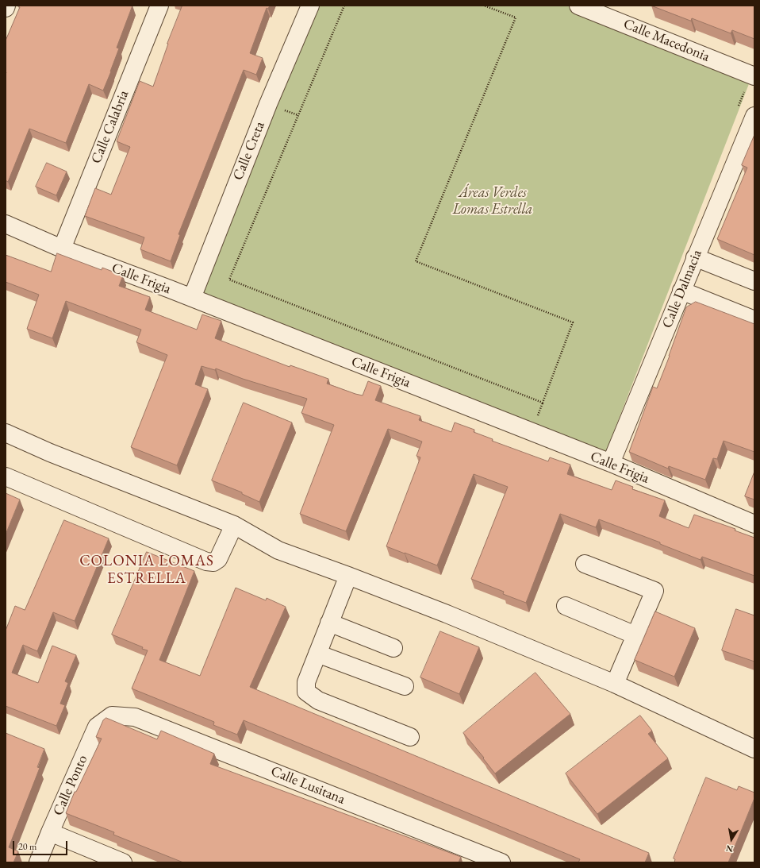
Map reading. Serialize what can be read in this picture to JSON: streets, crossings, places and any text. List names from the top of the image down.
{
  "streets": {
    "street": [
      "Calle Macedonia",
      "Calle Calabria",
      "Calle Creta",
      "Calle Frigia",
      "Calle Dalmacia",
      "Calle Ponto",
      "Calle Lusitana"
    ]
  },
  "crossings": [
    ["Calle Calabria", "Calle Frigia"],
    ["Calle Creta", "Calle Frigia"],
    ["Calle Frigia", "Calle Dalmacia"],
    ["Calle Ponto", "Calle Lusitana"]
  ],
  "districts": ["COLONIA LOMAS ESTRELLA"],
  "parks": ["Áreas Verdes Lomas Estrella"],
  "scale_bar": "20 m",
  "north": "bottom"
}
